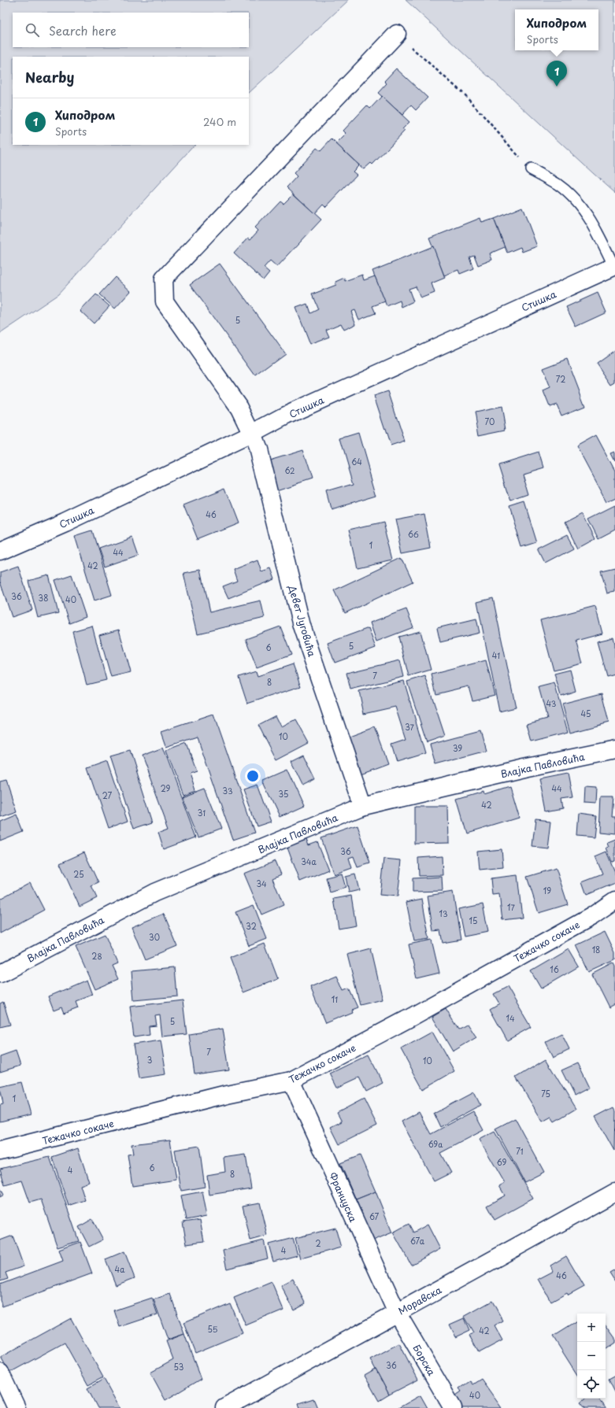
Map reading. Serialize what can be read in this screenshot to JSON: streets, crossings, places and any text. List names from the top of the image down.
{
  "streets": {
    "street": [
      "Стишка",
      "Девет Југовића",
      "Влајка Павловића",
      "Тежачко сокаче",
      "Француска",
      "Моравска",
      "Борска"
    ]
  },
  "crossings": [
    ["Стишка", "Девет Југовића"],
    ["Девет Југовића", "Влајка Павловића"],
    ["Тежачко сокаче", "Француска"],
    ["Француска", "Моравска"],
    ["Француска", "Борска"],
    ["Моравска", "Борска"]
  ],
  "house_numbers": [
    "5",
    "72",
    "70",
    "64",
    "62",
    "46",
    "66",
    "1",
    "44",
    "42",
    "36",
    "38",
    "40",
    "5",
    "6",
    "41",
    "7",
    "8",
    "43",
    "45",
    "37",
    "10",
    "39",
    "29",
    "44",
    "33",
    "35",
    "27",
    "42",
    "31",
    "36",
    "34a",
    "25",
    "34",
    "19",
    "17",
    "13",
    "15",
    "32",
    "30",
    "18",
    "28",
    "16",
    "11",
    "14",
    "5",
    "7",
    "3",
    "10",
    "75",
    "1",
    "69a",
    "71",
    "69",
    "6",
    "4",
    "8",
    "67",
    "67a",
    "2",
    "4",
    "4a",
    "46",
    "55",
    "42",
    "36",
    "53",
    "40"
  ],
  "page": {
    "popup": ["Хиподром", "Sports"],
    "search": "Search here",
    "heading": "Nearby",
    "pins": "1",
    "list": [
      {
        "mark": "1",
        "name": "Хиподром",
        "note": "Sports",
        "value": "240 m"
      }
    ],
    "map_buttons": ["+", "−"]
  }
}
